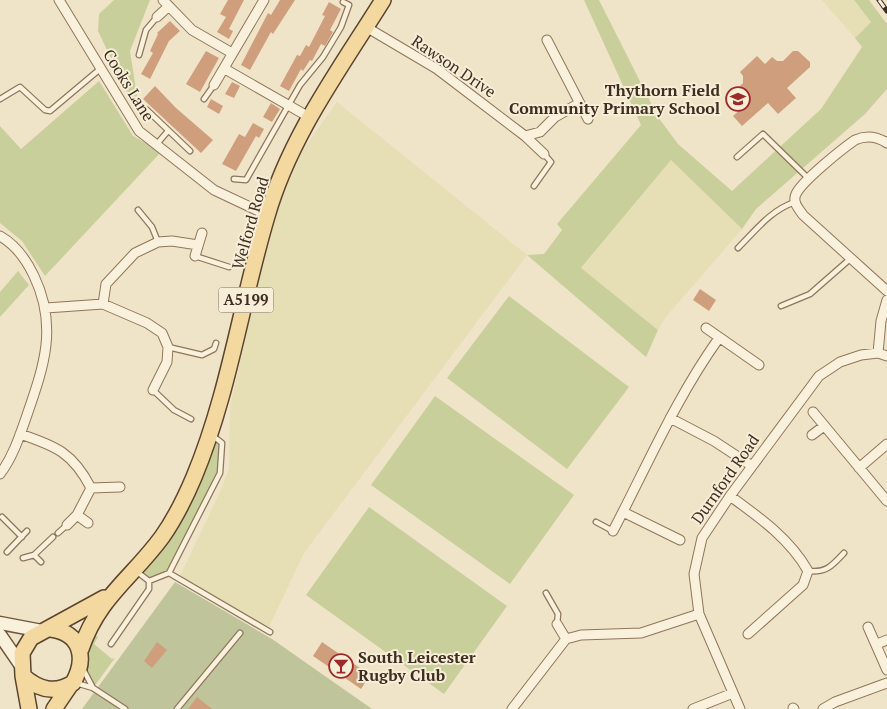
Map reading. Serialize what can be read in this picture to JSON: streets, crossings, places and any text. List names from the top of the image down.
{
  "streets": {
    "main road": ["Welford Road", "A5199"],
    "street": ["Rawson Drive", "Cooks Lane", "Durnford Road"]
  },
  "crossings": [
    ["Rawson Drive", "Welford Road"],
    ["Cooks Lane", "Welford Road"]
  ],
  "places": {
    "school or university": ["Thythorn Field Community Primary School"],
    "bar": ["South Leicester Rugby Club"]
  }
}
